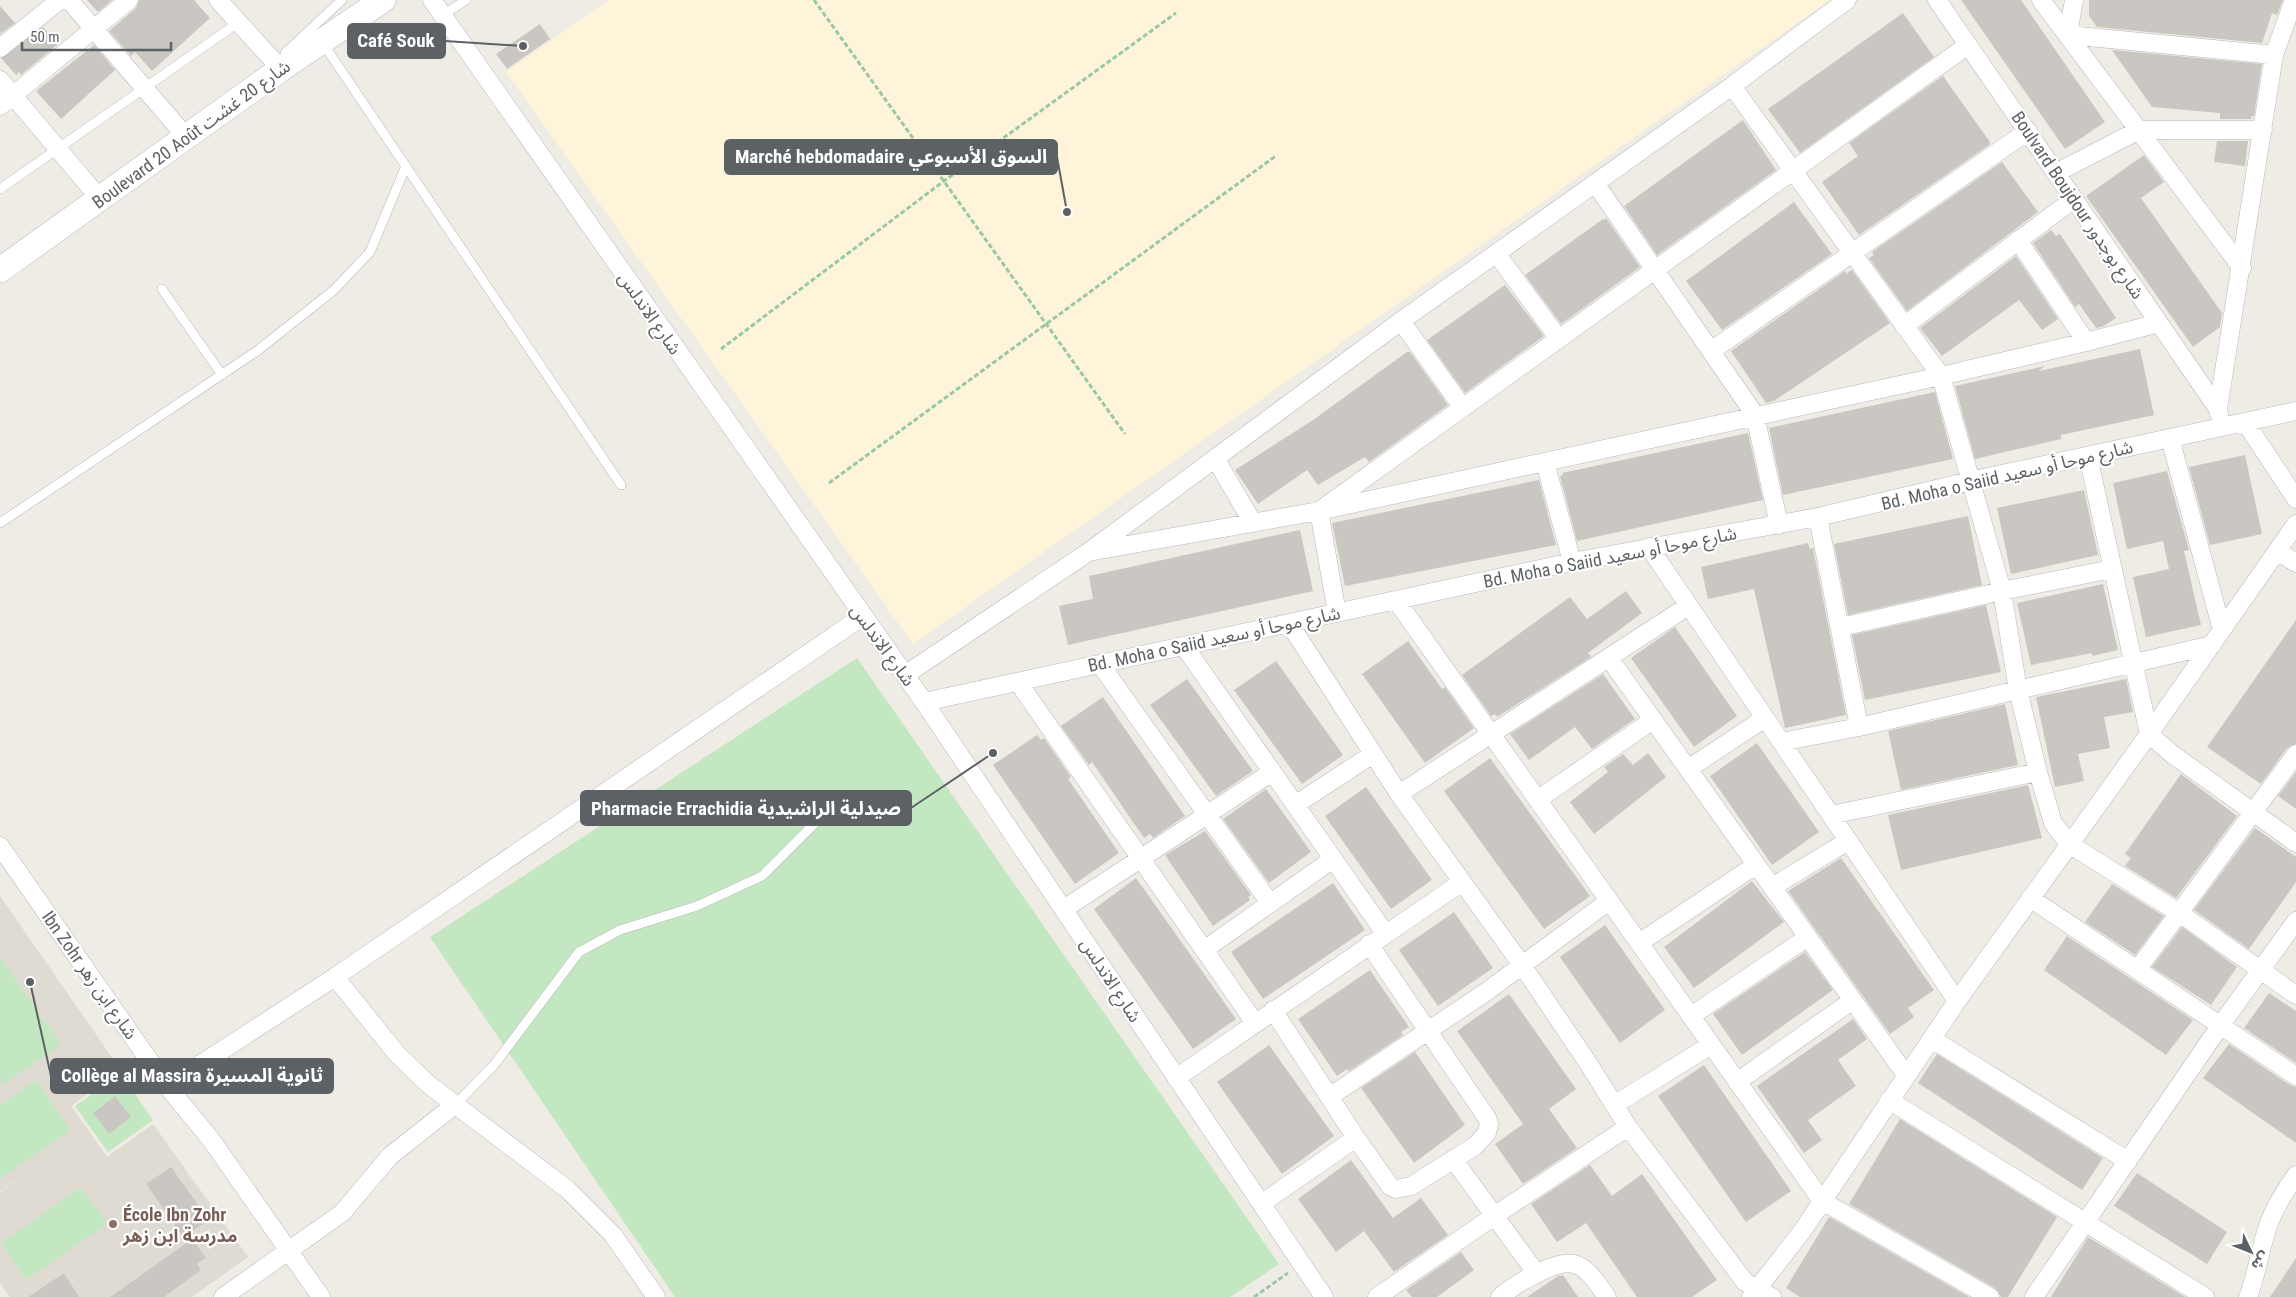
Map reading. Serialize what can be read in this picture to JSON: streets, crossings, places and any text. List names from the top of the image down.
{
  "streets": {
    "main road": ["Boulevard 20 Août شارع 20 غشت"],
    "street": [
      "Boulvard Boujdour شارع بوجدور",
      "شارع الاندلس",
      "Bd. Moha o Saiid شارع موحا أو سعيد",
      "Ibn Zohr شارع ابن زهر"
    ]
  },
  "crossings": [
    ["Boulvard Boujdour شارع بوجدور", "Bd. Moha o Saiid شارع موحا أو سعيد"],
    ["شارع الاندلس", "Bd. Moha o Saiid شارع موحا أو سعيد"]
  ],
  "places": [
    "Café Souk",
    "Marché hebdomadaire السوق الأسبوعي",
    "Pharmacie Errachidia صيدلية الراشيدية",
    "Collège al Massira ثانوية المسيرة",
    "École Ibn Zohr مدرسة ابن زهر"
  ],
  "scale_bar": "50 m",
  "north": "bottom right"
}
